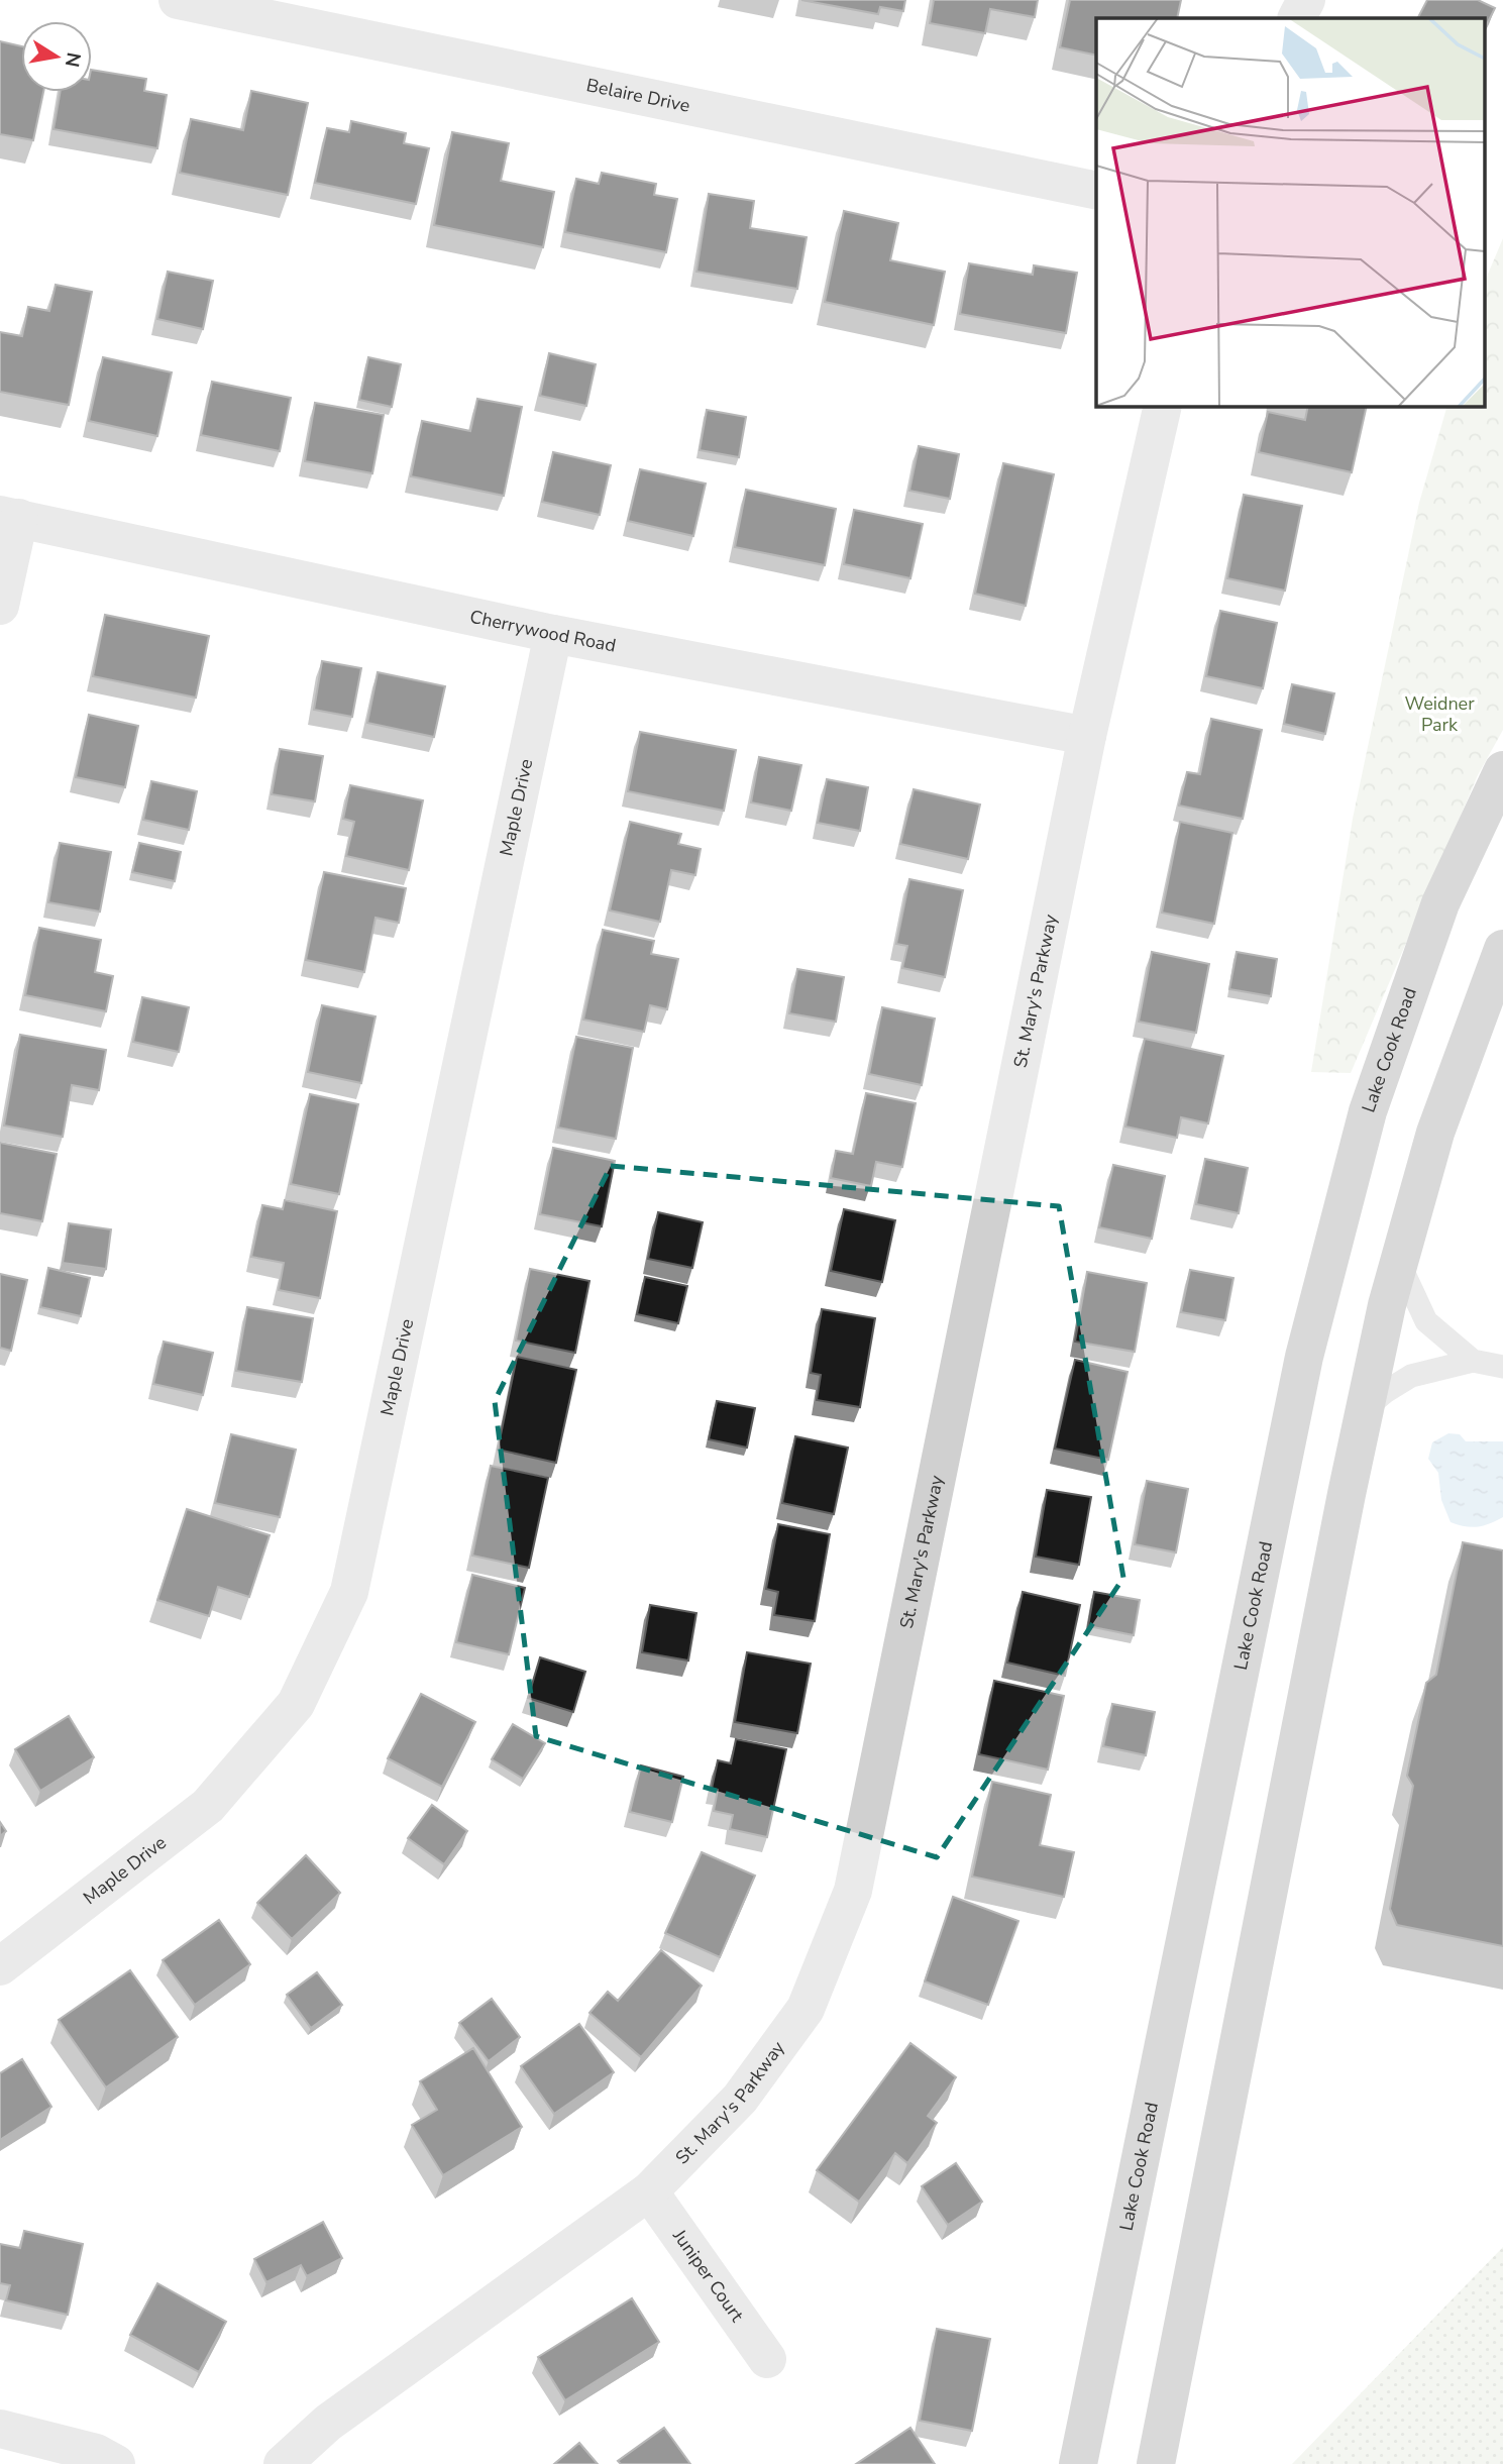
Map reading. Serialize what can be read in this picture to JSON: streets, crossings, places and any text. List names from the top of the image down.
{
  "streets": {
    "main road": ["Lake Cook Road"],
    "street": [
      "Belaire Drive",
      "Cherrywood Road",
      "Maple Drive",
      "St. Mary's Parkway",
      "Juniper Court"
    ]
  },
  "crossings": [
    ["Cherrywood Road", "Maple Drive"],
    ["Cherrywood Road", "St. Mary's Parkway"],
    ["St. Mary's Parkway", "Juniper Court"]
  ],
  "parks": ["Weidner Park"],
  "north": "right"
}
